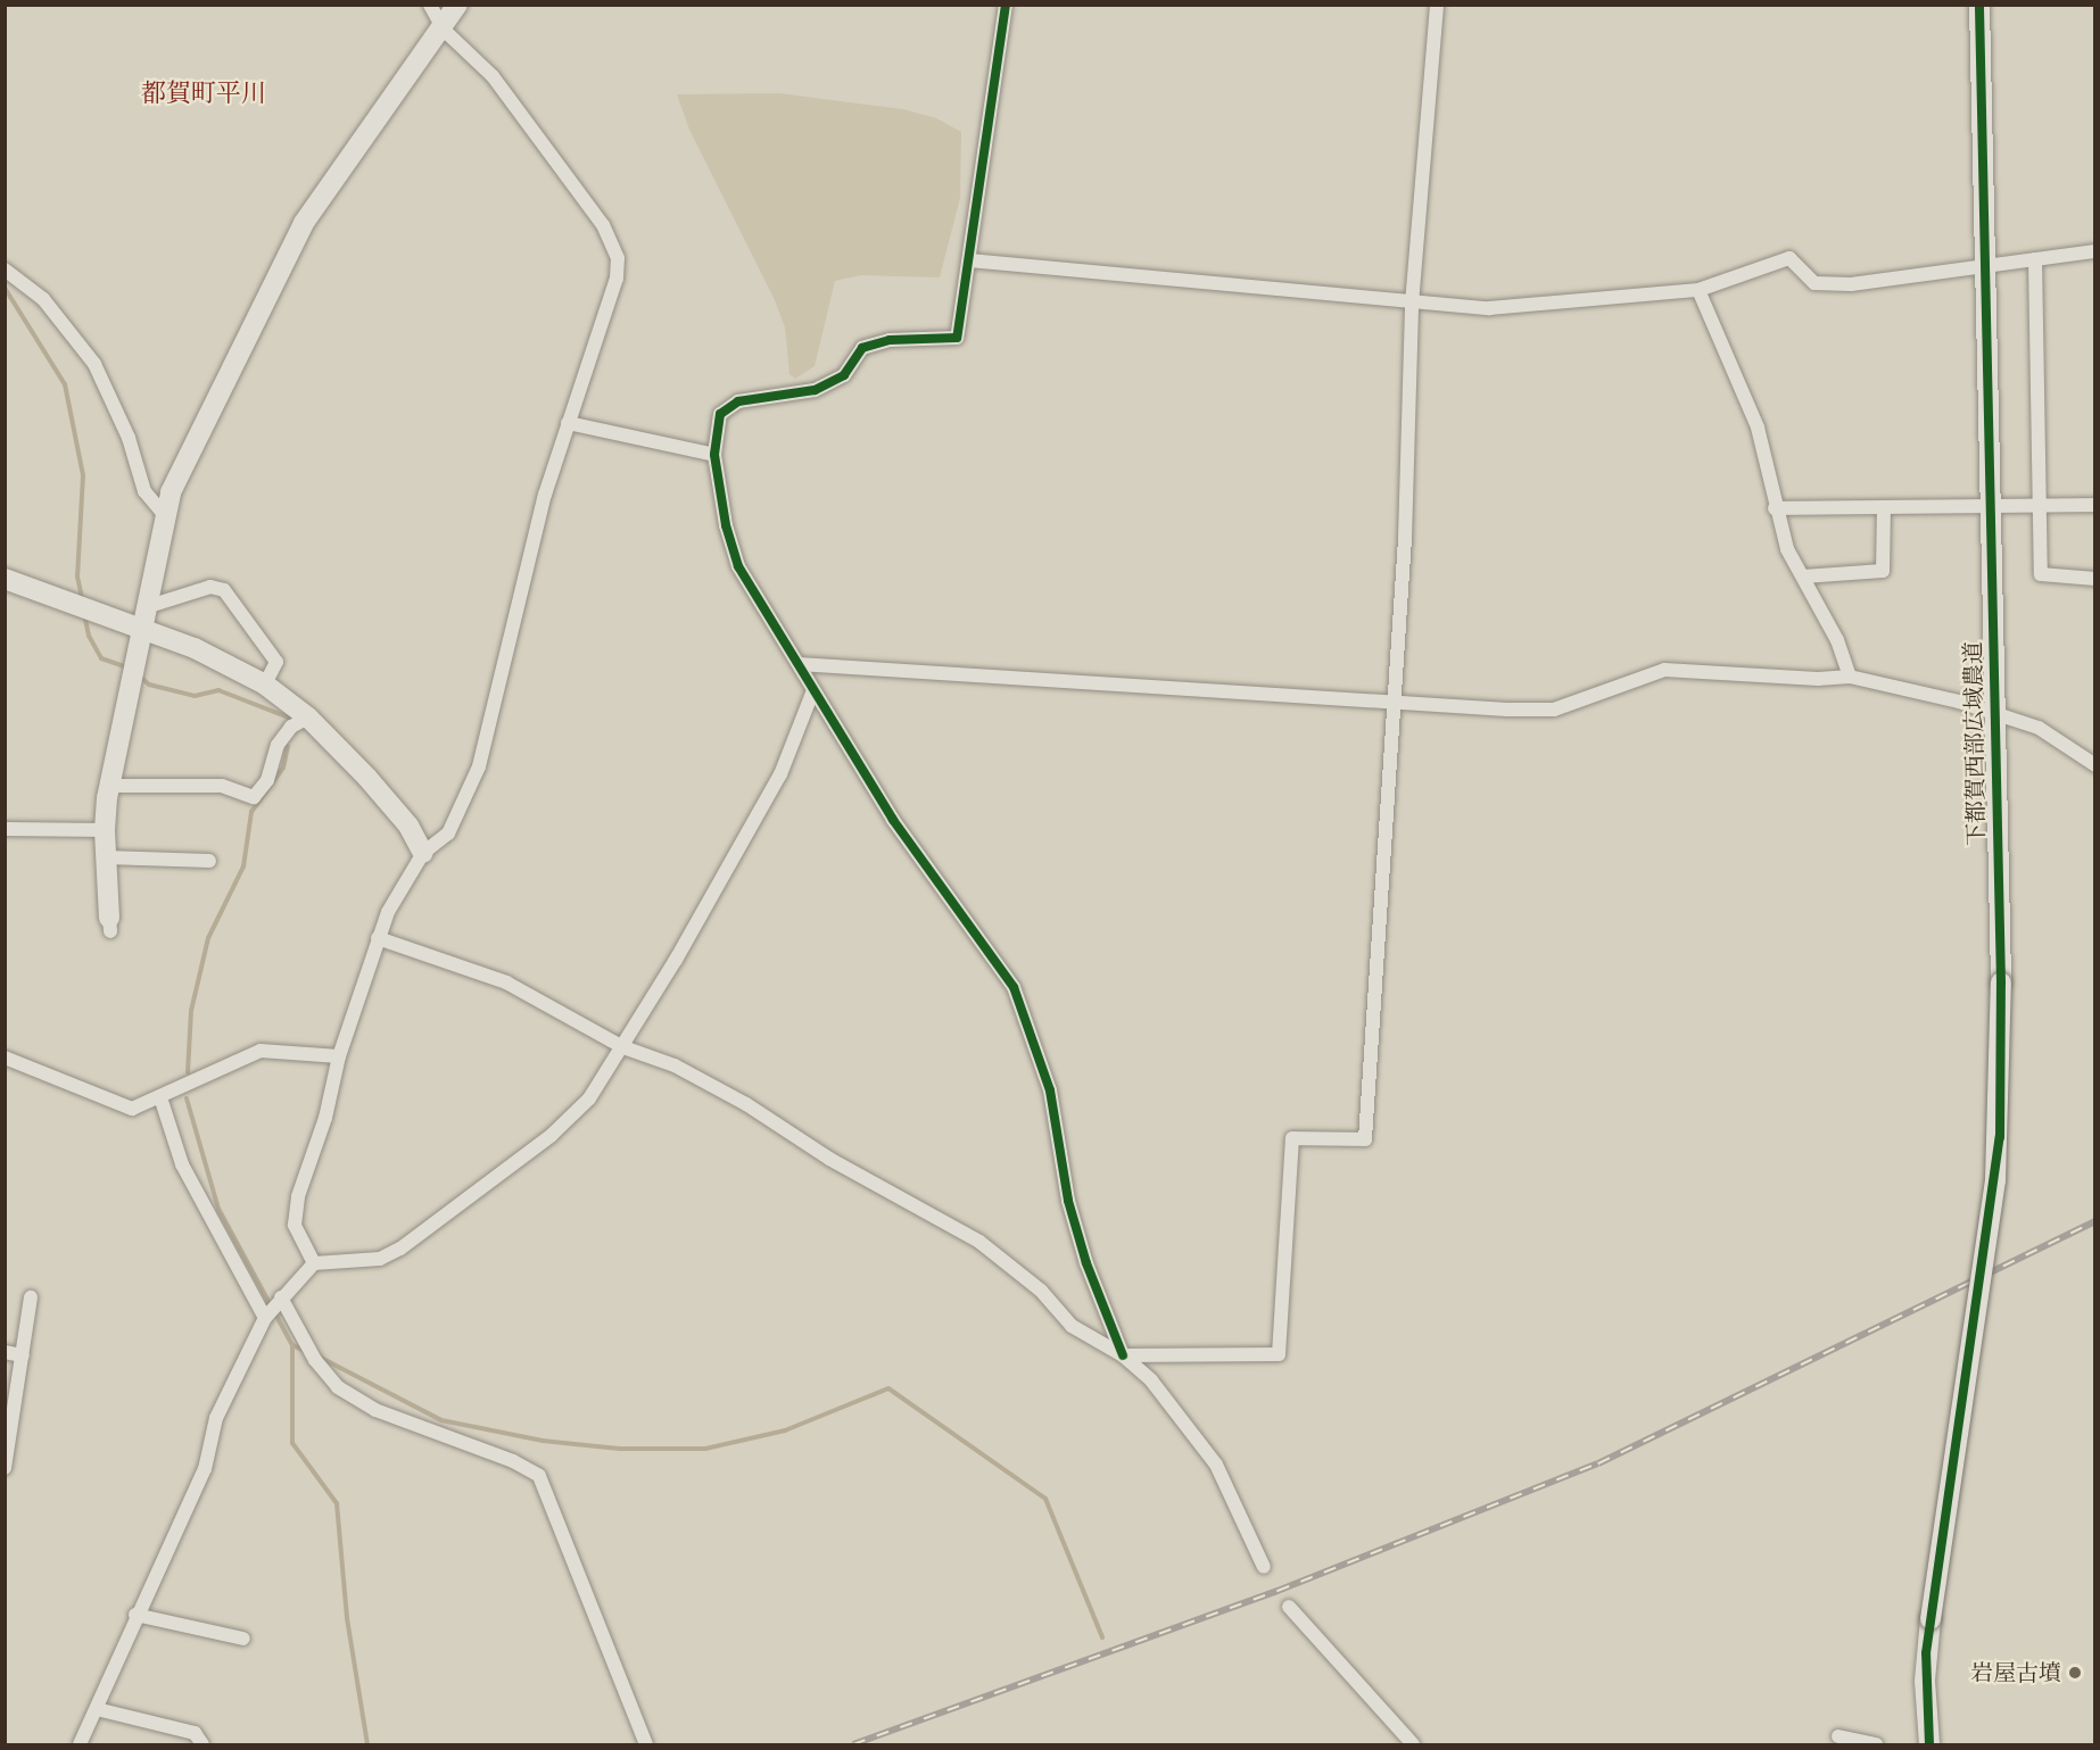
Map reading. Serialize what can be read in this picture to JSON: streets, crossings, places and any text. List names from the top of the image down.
{
  "streets": {
    "street": ["下都賀西部広域農道"]
  },
  "districts": ["都賀町平川"],
  "places": ["岩屋古墳"]
}
